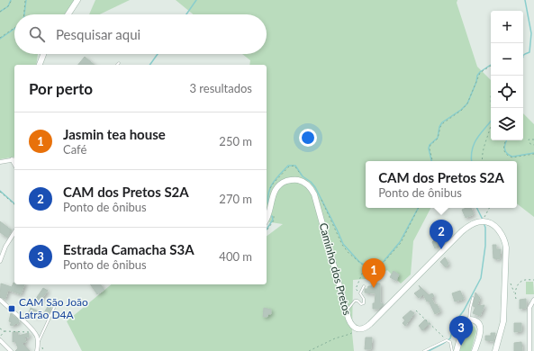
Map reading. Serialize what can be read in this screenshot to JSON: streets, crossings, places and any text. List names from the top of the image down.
{
  "streets": {
    "main road": ["Caminho dos Pretos"]
  },
  "places": {
    "transit": ["CAM São João Latrão D4A"]
  },
  "page": {
    "map_buttons": ["+", "−"],
    "search": "Pesquisar aqui",
    "heading": ["Por perto", "3 resultados"],
    "list": [
      {
        "mark": "1",
        "name": "Jasmin tea house",
        "note": "Café",
        "value": "250 m"
      },
      {
        "mark": "2",
        "name": "CAM dos Pretos S2A",
        "note": "Ponto de ônibus",
        "value": "270 m"
      },
      {
        "mark": "3",
        "name": "Estrada Camacha S3A",
        "note": "Ponto de ônibus",
        "value": "400 m"
      }
    ],
    "popup": ["CAM dos Pretos S2A", "Ponto de ônibus"],
    "pins": ["2", "1", "3"]
  }
}
